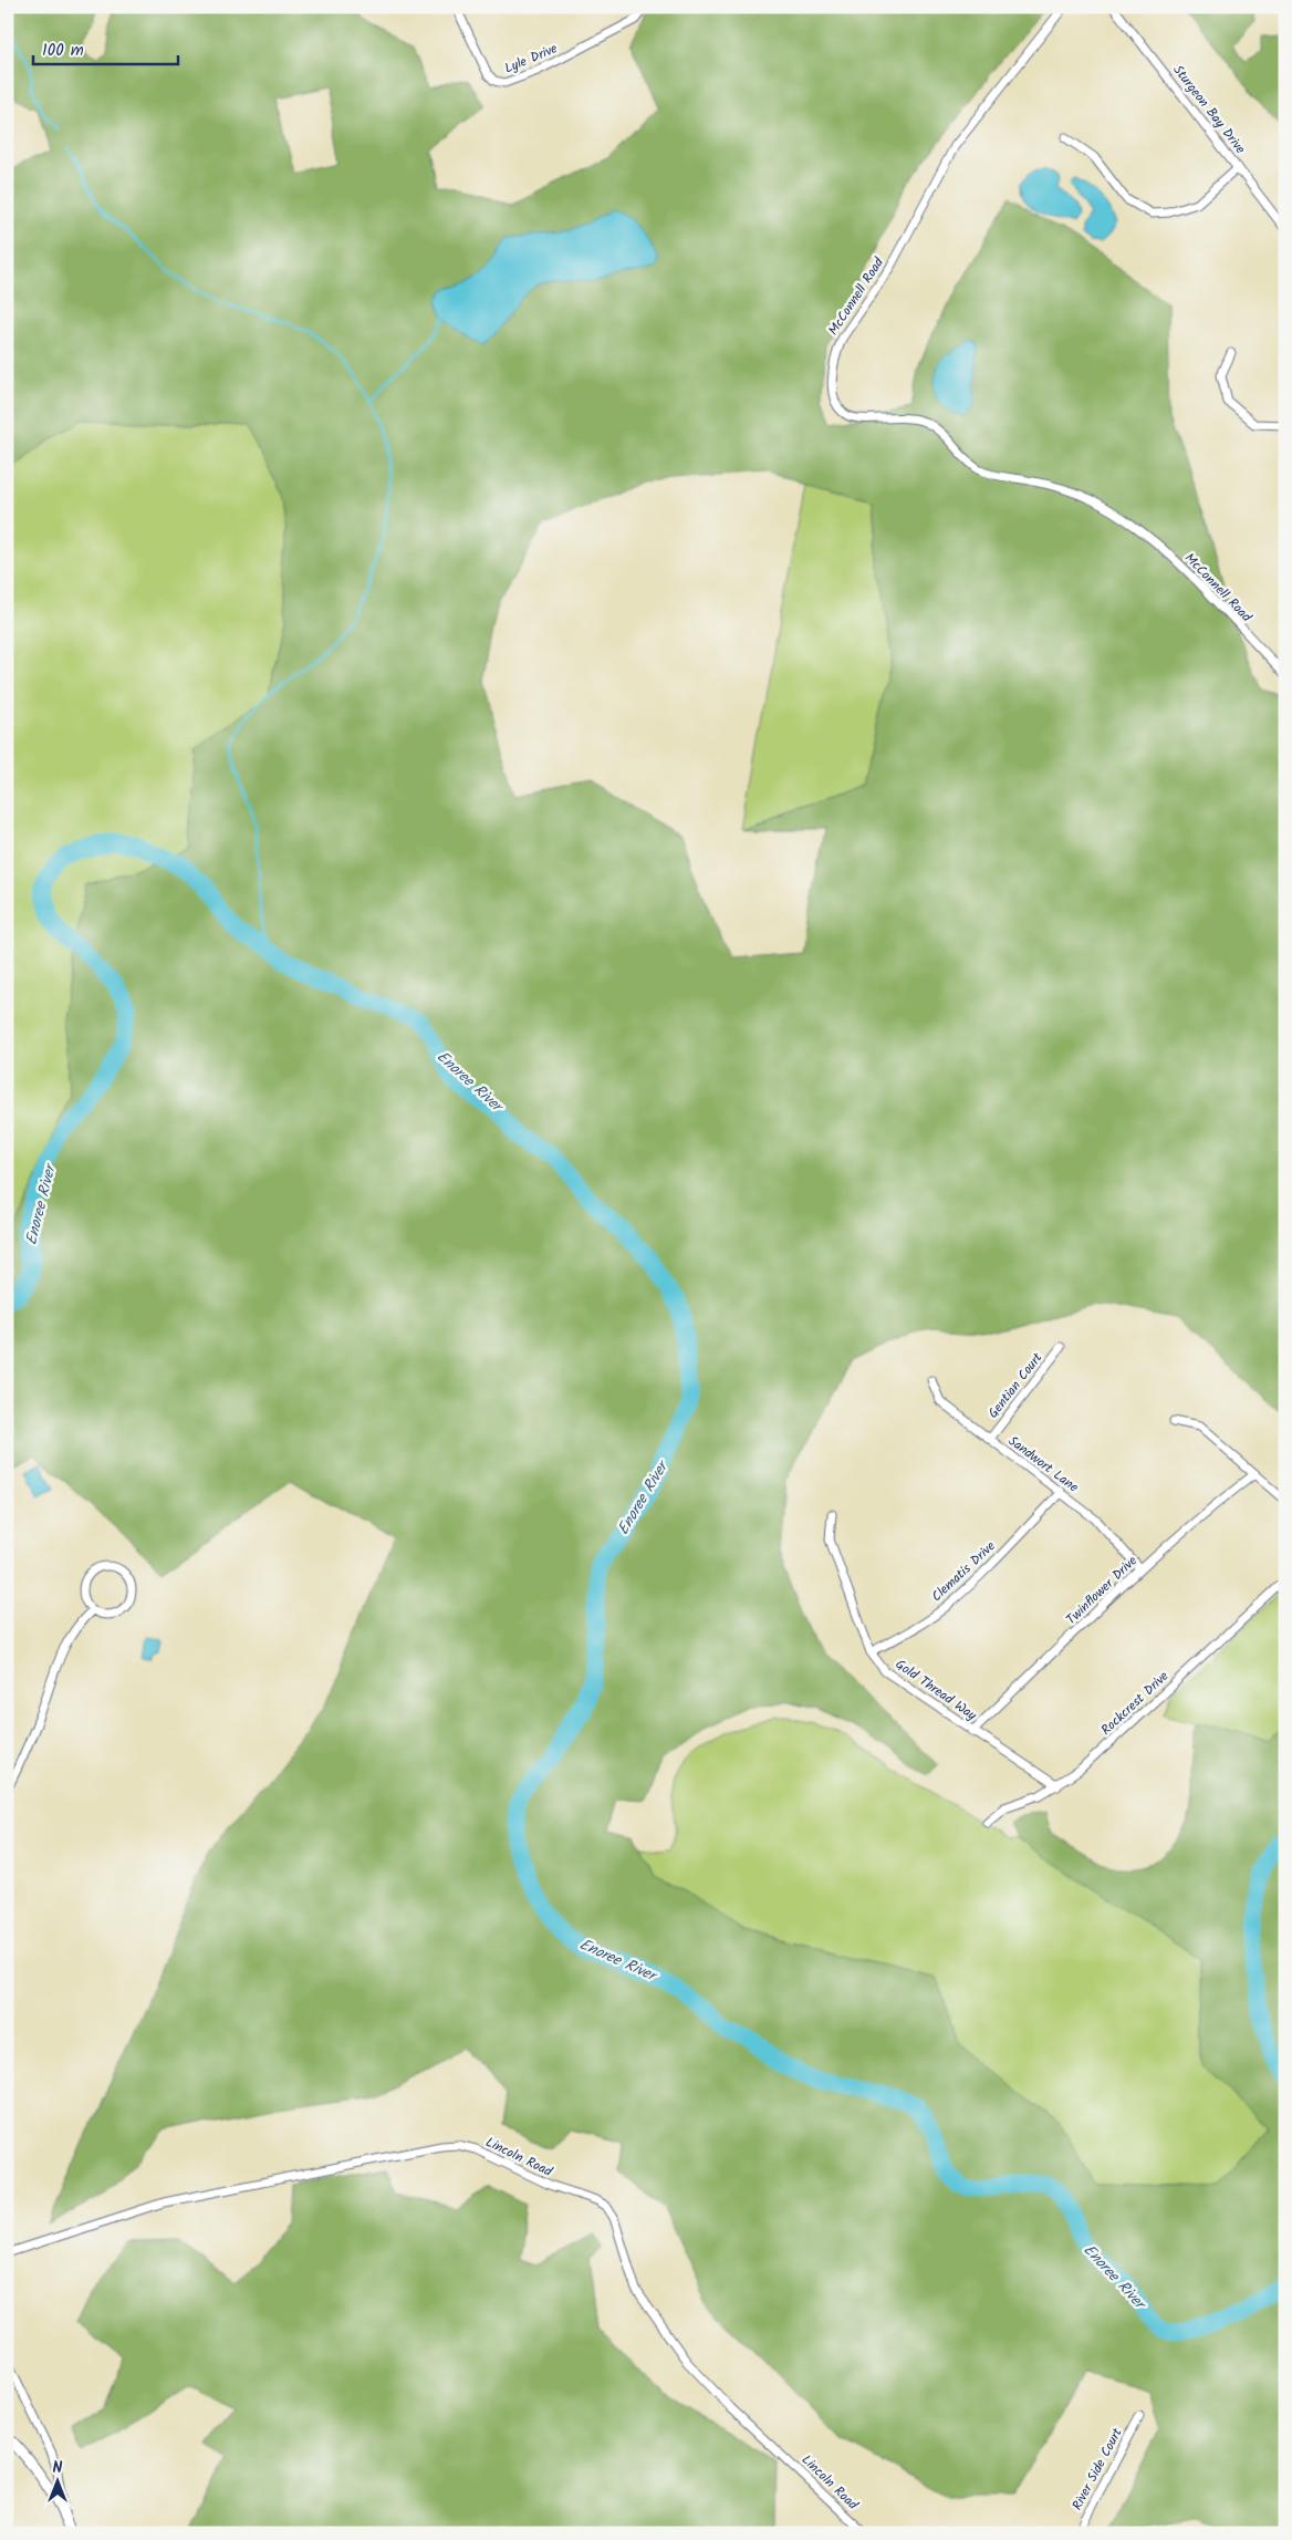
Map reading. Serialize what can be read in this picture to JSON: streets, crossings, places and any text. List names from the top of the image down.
{
  "streets": {
    "street": [
      "Lyle Drive",
      "Sturgeon Bay Drive",
      "McConnell Road",
      "Gentian Court",
      "Sandwort Lane",
      "Clematis Drive",
      "Twinflower Drive",
      "Gold Thread Way",
      "Rockcrest Drive",
      "Lincoln Road",
      "River Side Court"
    ]
  },
  "crossings": [
    ["Gentian Court", "Sandwort Lane"],
    ["Sandwort Lane", "Clematis Drive"],
    ["Sandwort Lane", "Twinflower Drive"],
    ["Clematis Drive", "Gold Thread Way"],
    ["Twinflower Drive", "Gold Thread Way"],
    ["Gold Thread Way", "Rockcrest Drive"]
  ],
  "water": ["Enoree River"],
  "scale_bar": "100 m",
  "north": "top"
}
